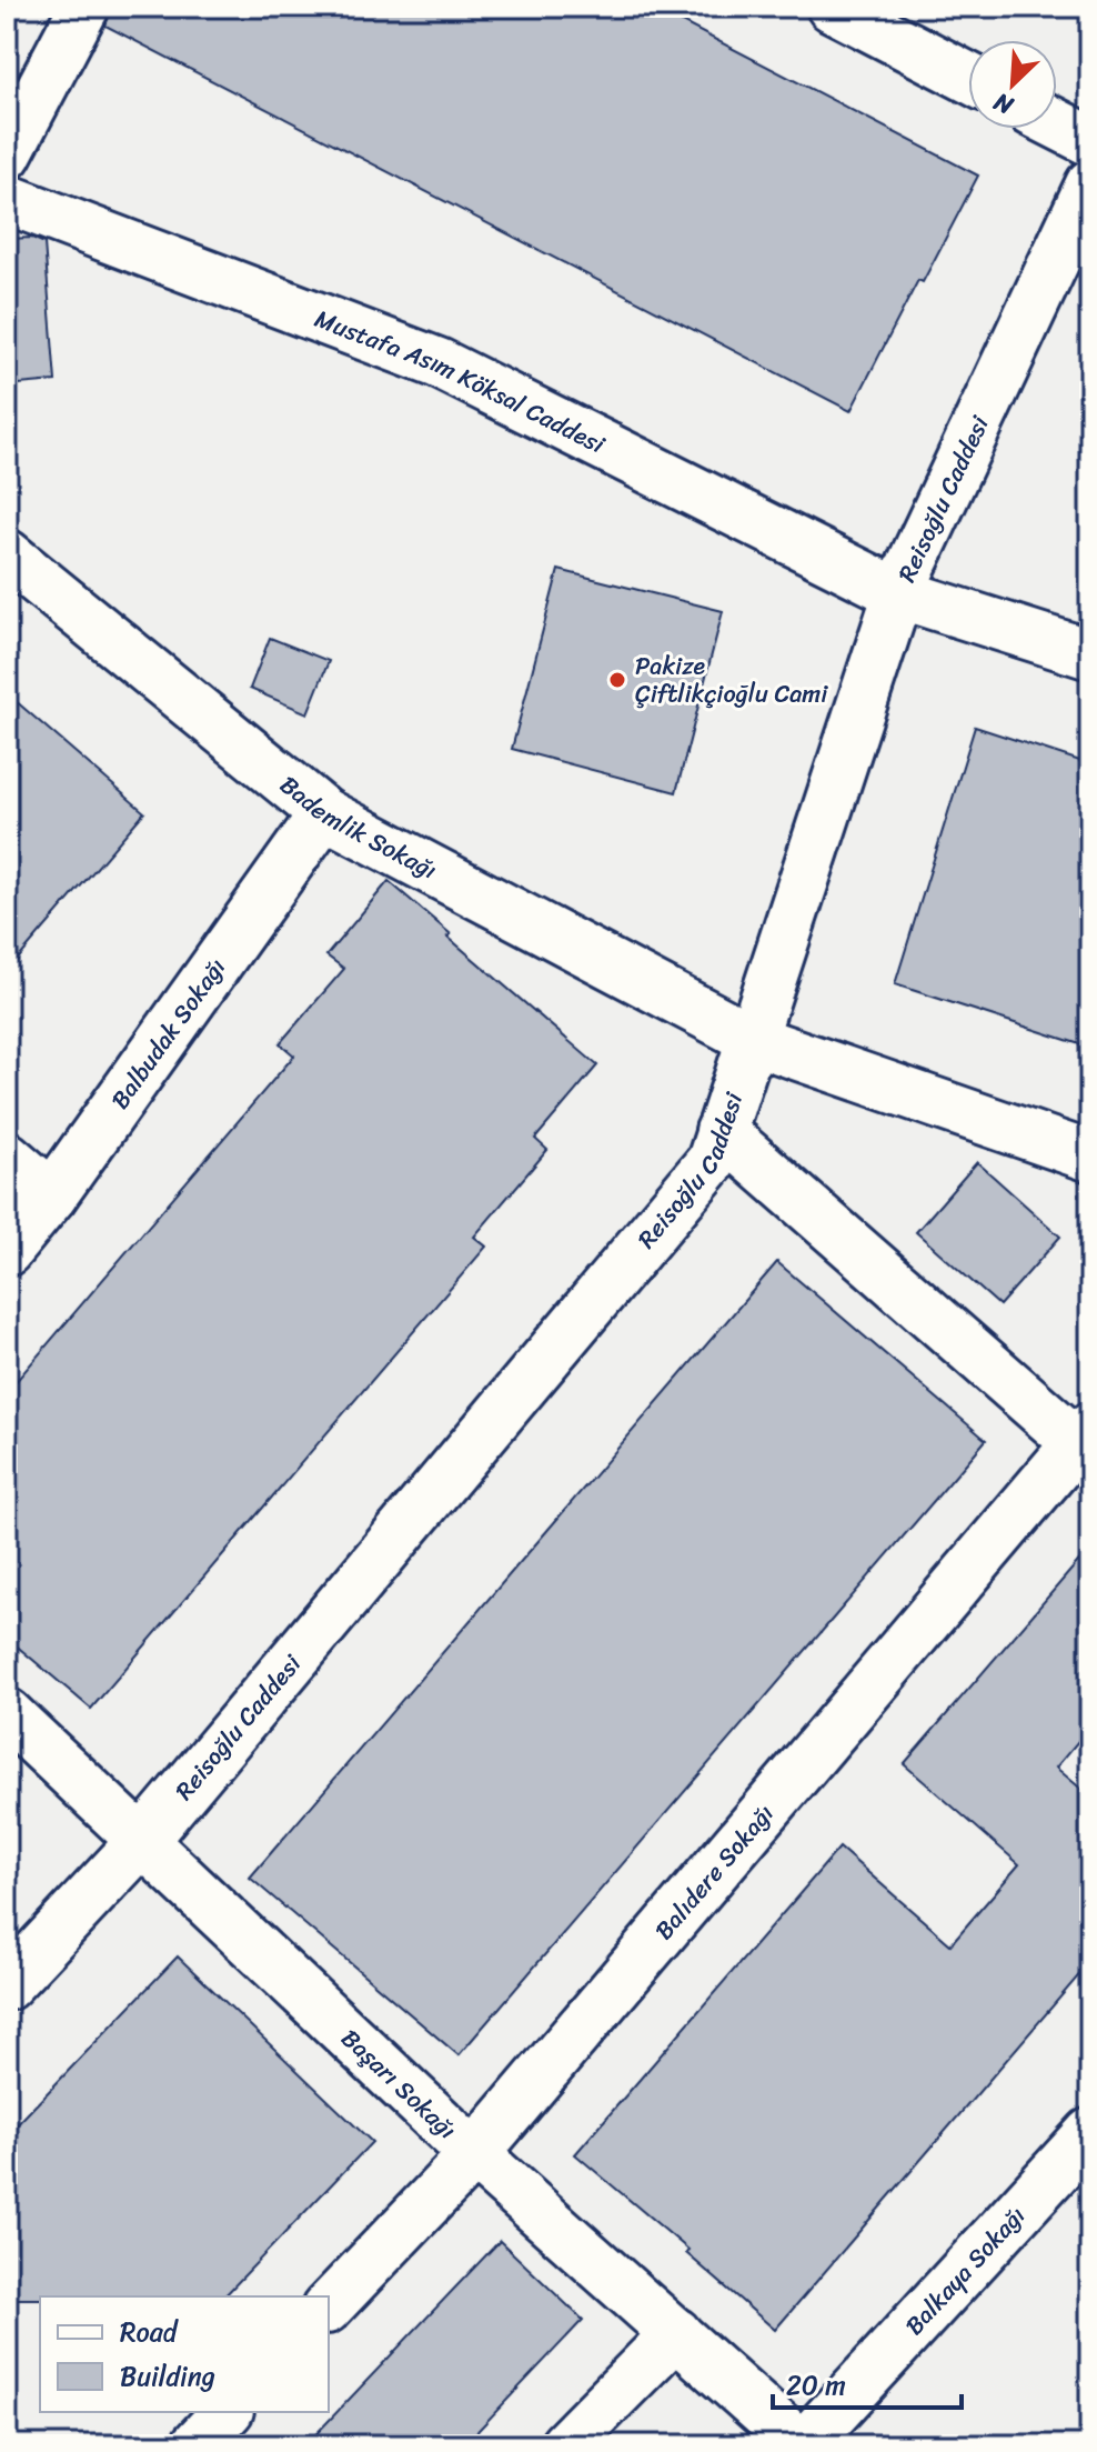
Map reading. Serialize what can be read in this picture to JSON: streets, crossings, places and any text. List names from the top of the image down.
{
  "streets": {
    "street": [
      "Mustafa Asım Köksal Caddesi",
      "Reisoğlu Caddesi",
      "Bademlik Sokağı",
      "Balbudak Sokağı",
      "Balıdere Sokağı",
      "Başarı Sokağı",
      "Balkaya Sokağı"
    ]
  },
  "crossings": [
    ["Mustafa Asım Köksal Caddesi", "Reisoğlu Caddesi"],
    ["Reisoğlu Caddesi", "Bademlik Sokağı"],
    ["Reisoğlu Caddesi", "Başarı Sokağı"],
    ["Bademlik Sokağı", "Balbudak Sokağı"],
    ["Balıdere Sokağı", "Başarı Sokağı"],
    ["Başarı Sokağı", "Balkaya Sokağı"]
  ],
  "places": ["Pakize Çiftlikçioğlu Cami"],
  "legend": ["Road", "Building"],
  "scale_bar": "20 m",
  "north": "bottom left"
}
